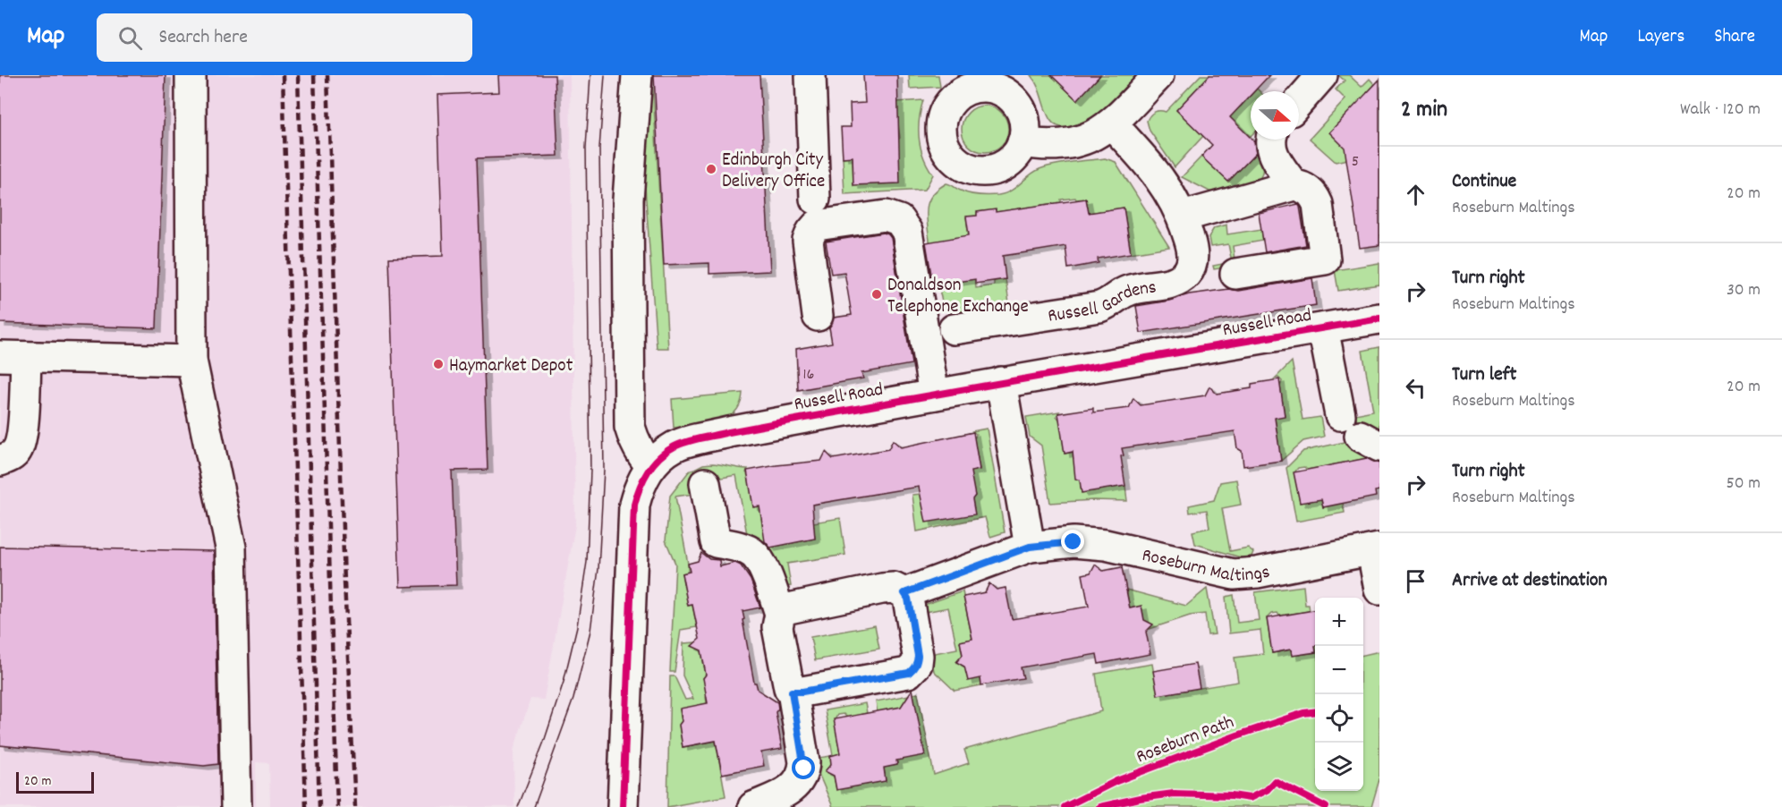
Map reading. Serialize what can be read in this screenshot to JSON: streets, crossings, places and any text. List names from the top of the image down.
{
  "streets": {
    "street": ["Russell Gardens", "Russell Road", "Roseburn Maltings"],
    "cycle path": ["Roseburn Path"]
  },
  "places": ["Edinburgh City Delivery Office", "Donaldson Telephone Exchange", "Haymarket Depot"],
  "house_numbers": ["5", "16"],
  "scale_bar": "20 m",
  "north": "right",
  "page": {
    "header": "Map",
    "search": "Search here",
    "nav": ["Map", "Layers", "Share"],
    "heading": ["2 min", "Walk · 120 m"],
    "list": [
      ["Continue", "Roseburn Maltings", "20 m"],
      ["Turn right", "Roseburn Maltings", "30 m"],
      ["Turn left", "Roseburn Maltings", "20 m"],
      ["Turn right", "Roseburn Maltings", "50 m"],
      "Arrive at destination"
    ],
    "map_buttons": ["+", "−"],
    "scale": "20 m"
  }
}
